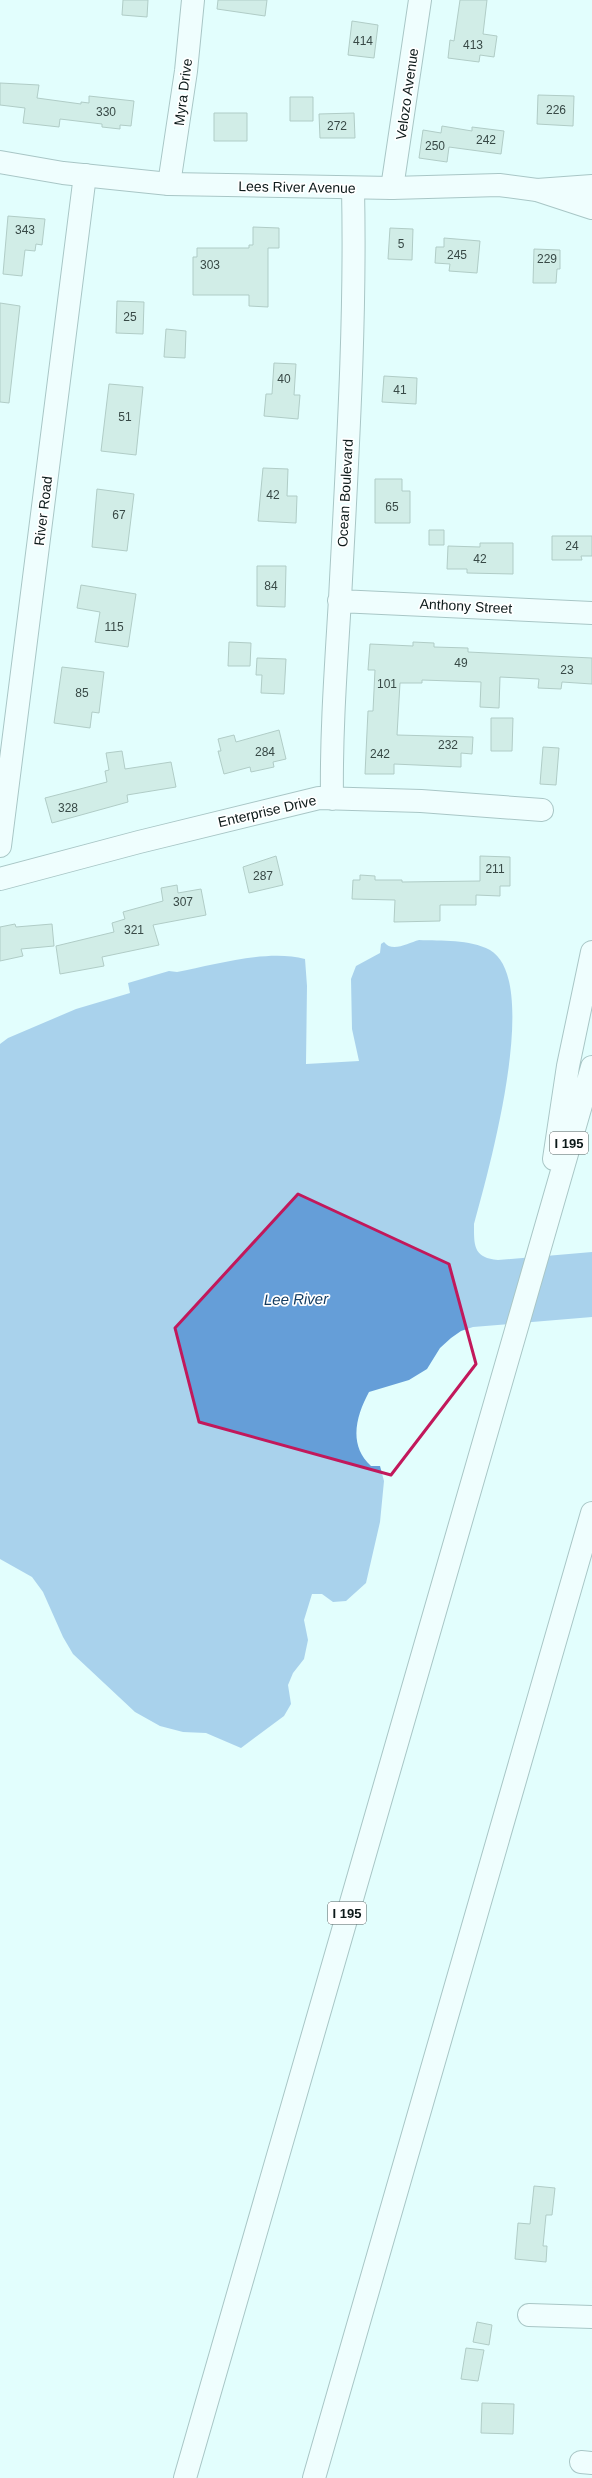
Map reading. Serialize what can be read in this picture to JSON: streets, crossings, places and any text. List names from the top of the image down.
{
  "streets": {
    "main road": [
      "Myra Drive",
      "Velozo Avenue",
      "Lees River Avenue",
      "Ocean Boulevard",
      "River Road",
      "Anthony Street",
      "Enterprise Drive",
      "I 195"
    ]
  },
  "crossings": [
    ["Myra Drive", "Lees River Avenue"],
    ["Velozo Avenue", "Lees River Avenue"],
    ["Lees River Avenue", "Ocean Boulevard"],
    ["Lees River Avenue", "River Road"],
    ["Ocean Boulevard", "Anthony Street"],
    ["Ocean Boulevard", "Enterprise Drive"]
  ],
  "water": ["Lee River"],
  "house_numbers": [
    "414",
    "413",
    "226",
    "330",
    "272",
    "242",
    "250",
    "343",
    "5",
    "245",
    "229",
    "303",
    "25",
    "40",
    "41",
    "51",
    "42",
    "65",
    "67",
    "24",
    "42",
    "84",
    "115",
    "49",
    "23",
    "101",
    "85",
    "232",
    "284",
    "242",
    "328",
    "211",
    "287",
    "307",
    "321"
  ]
}
